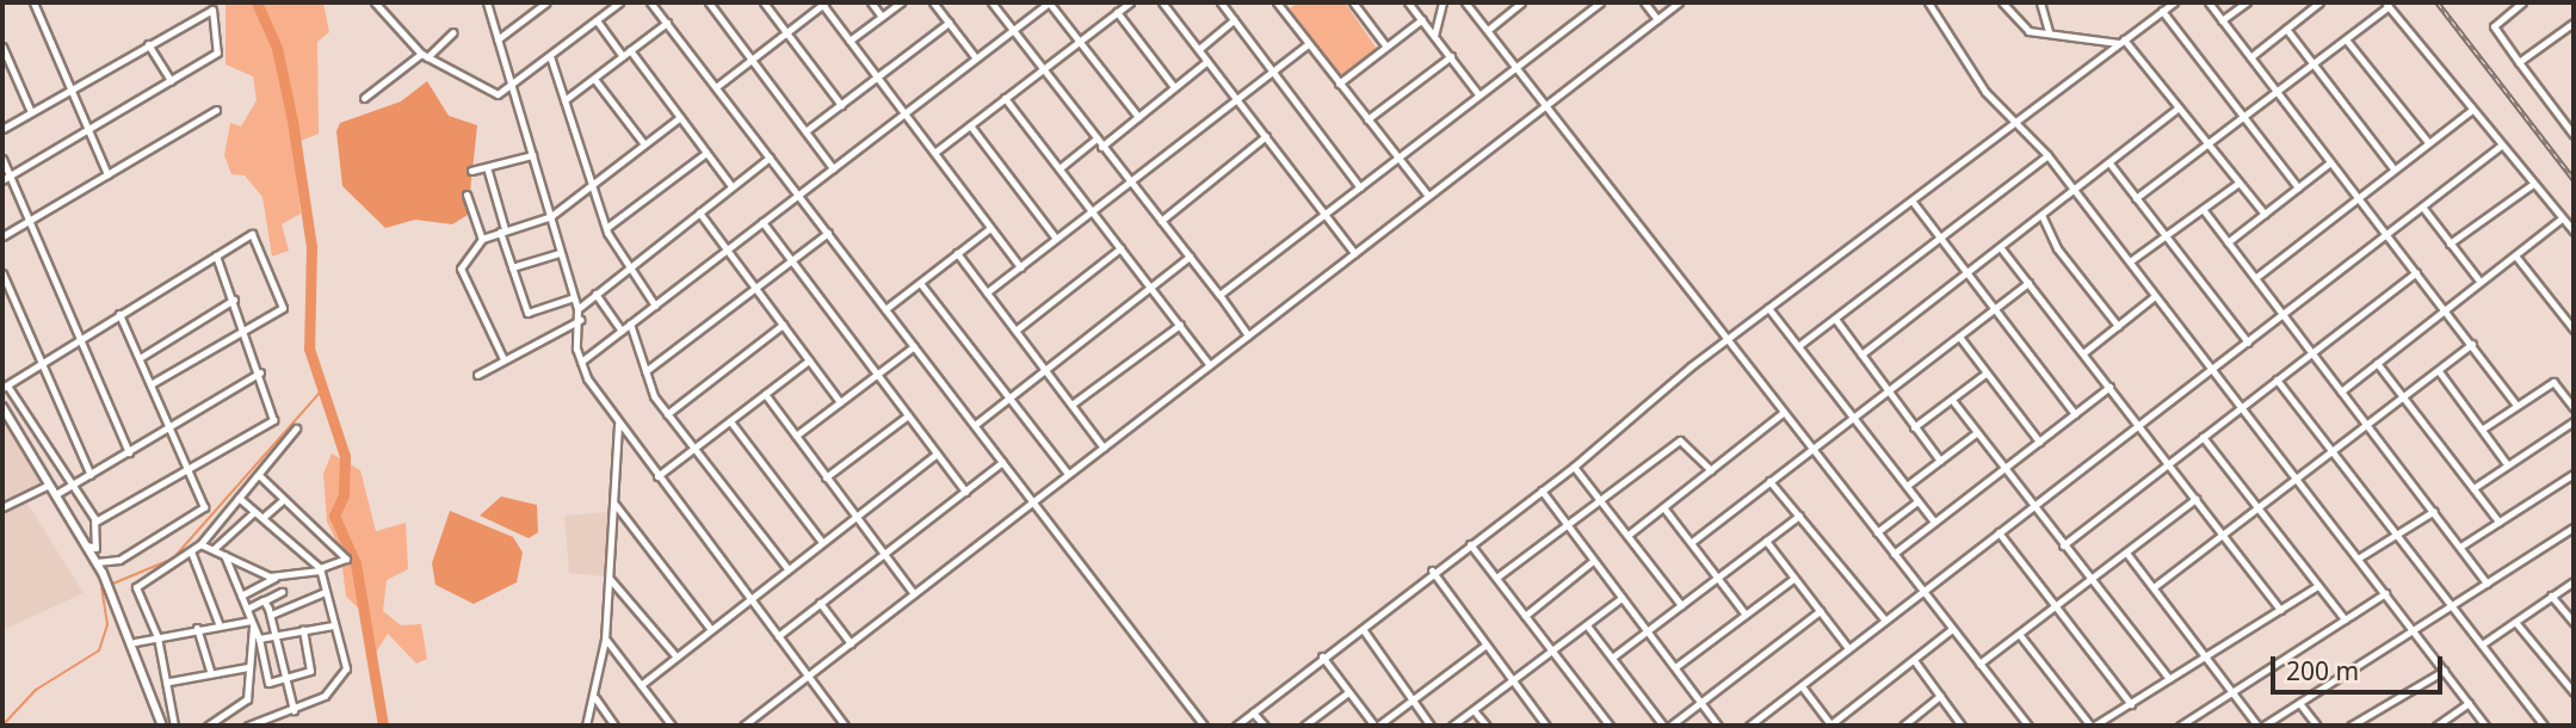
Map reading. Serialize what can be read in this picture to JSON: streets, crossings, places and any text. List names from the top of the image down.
{
  "scale_bar": "200 m"
}
